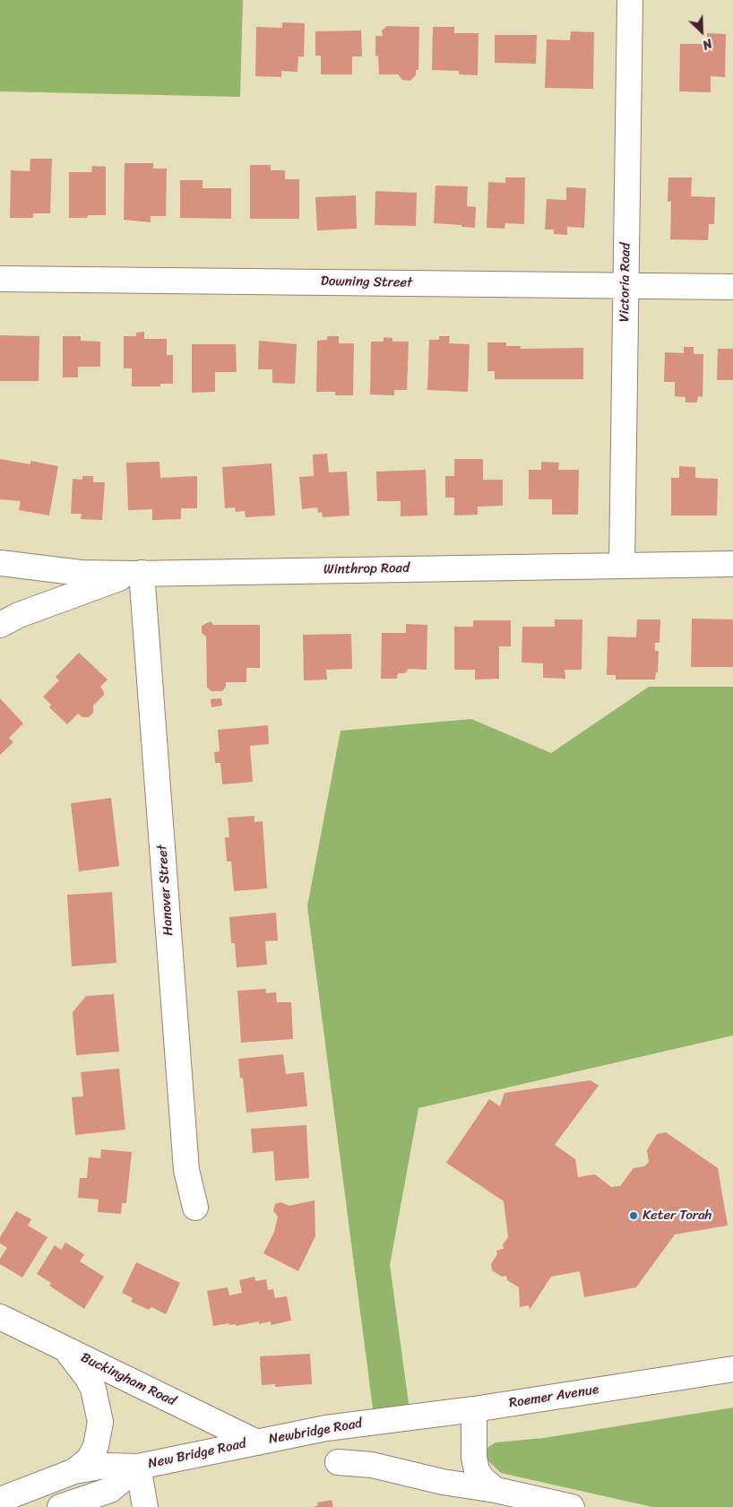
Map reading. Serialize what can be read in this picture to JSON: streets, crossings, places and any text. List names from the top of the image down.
{
  "streets": {
    "street": [
      "Downing Street",
      "Victoria Road",
      "Winthrop Road",
      "Hanover Street",
      "Buckingham Road",
      "Roemer Avenue",
      "Newbridge Road",
      "New Bridge Road"
    ]
  },
  "crossings": [
    ["Downing Street", "Victoria Road"],
    ["Victoria Road", "Winthrop Road"],
    ["Winthrop Road", "Hanover Street"],
    ["Buckingham Road", "Newbridge Road"],
    ["Buckingham Road", "New Bridge Road"],
    ["Roemer Avenue", "Newbridge Road"],
    ["Newbridge Road", "New Bridge Road"]
  ],
  "places": ["Keter Torah"],
  "north": "bottom right"
}
